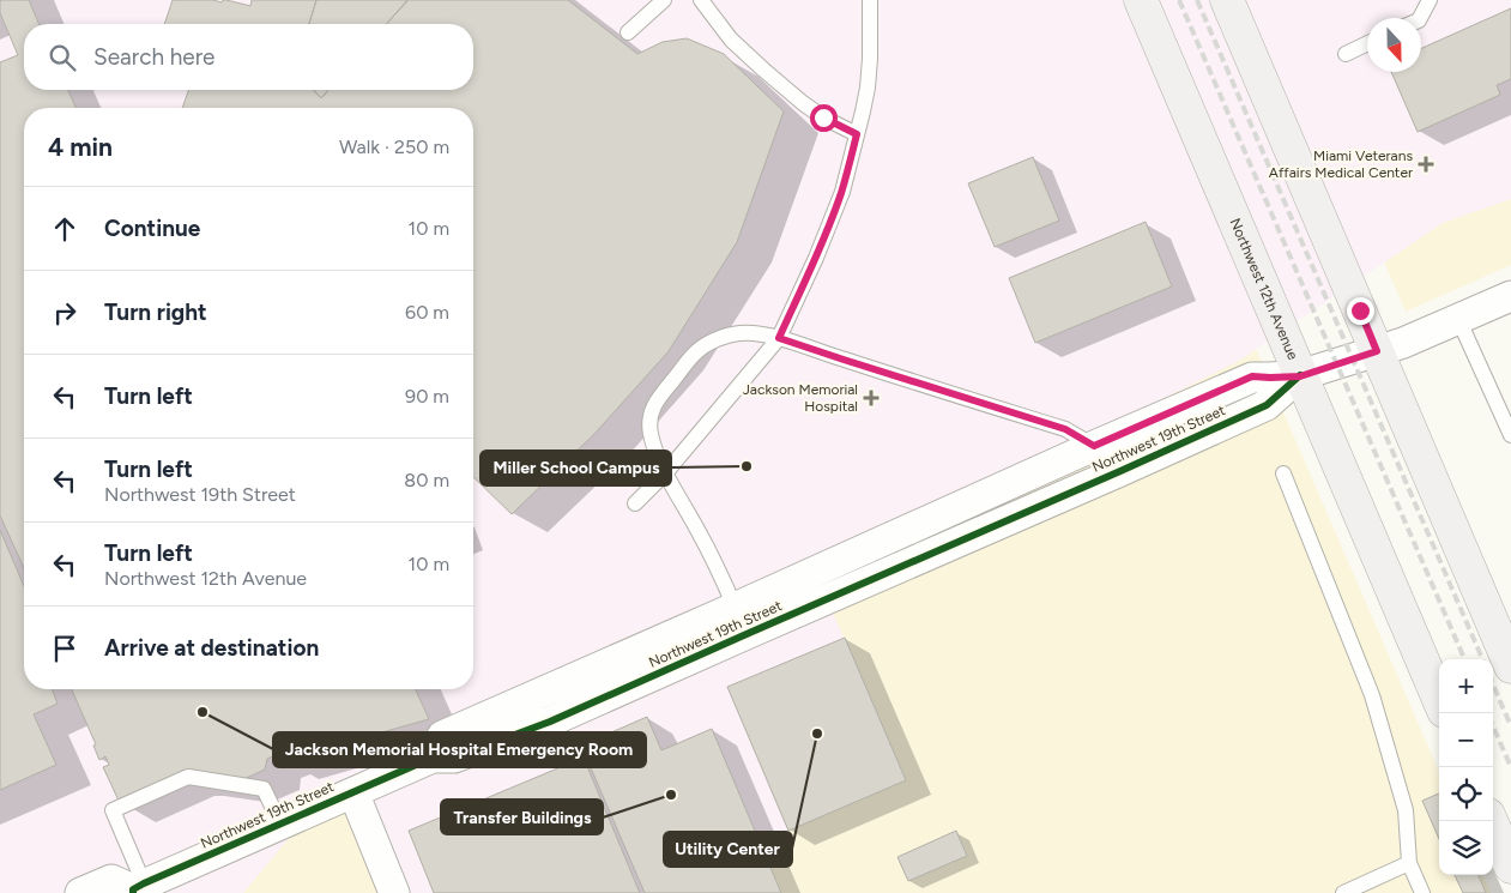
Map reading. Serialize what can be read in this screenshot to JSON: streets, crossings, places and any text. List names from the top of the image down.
{
  "streets": {
    "main road": ["Northwest 12th Avenue"],
    "street": ["Northwest 19th Street"]
  },
  "crossings": [
    ["Northwest 12th Avenue", "Northwest 19th Street"]
  ],
  "places": {
    "health": ["Miami Veterans Affairs Medical Center", "Jackson Memorial Hospital"],
    "other": [
      "Miller School Campus",
      "Jackson Memorial Hospital Emergency Room",
      "Utility Center",
      "Transfer Buildings"
    ]
  },
  "north": "bottom",
  "page": {
    "search": "Search here",
    "heading": ["4 min", "Walk · 250 m"],
    "list": [
      ["Continue", "10 m"],
      ["Turn right", "60 m"],
      ["Turn left", "90 m"],
      ["Turn left", "Northwest 19th Street", "80 m"],
      ["Turn left", "Northwest 12th Avenue", "10 m"],
      "Arrive at destination"
    ],
    "map_buttons": ["+", "−"]
  }
}
